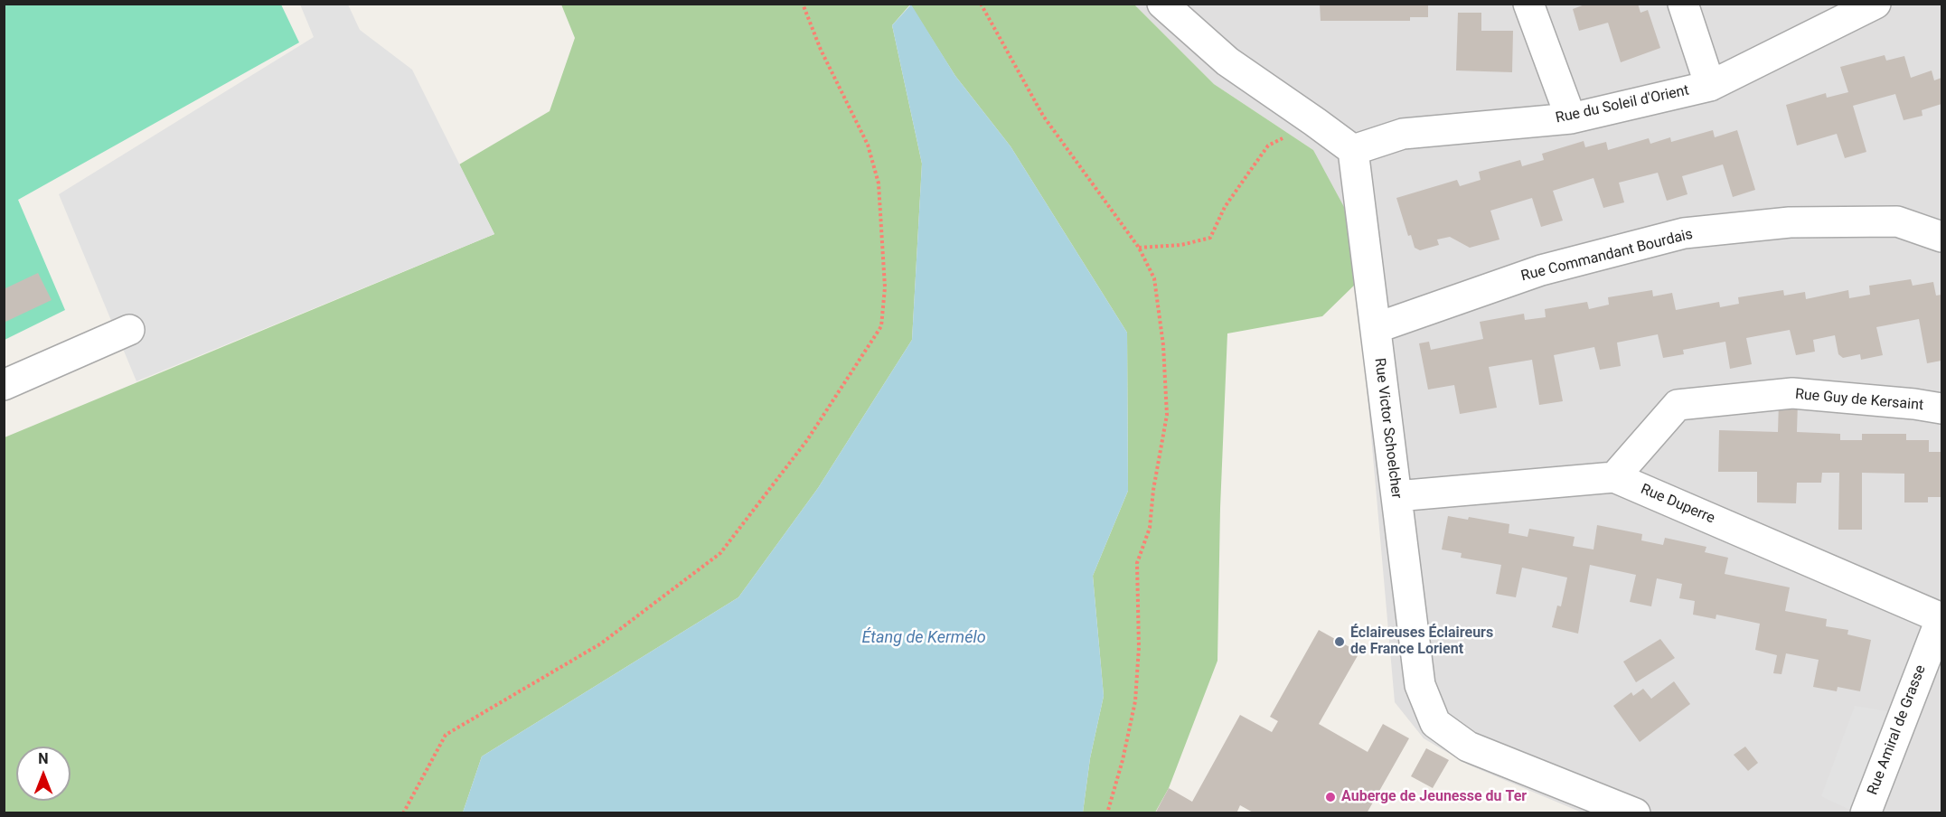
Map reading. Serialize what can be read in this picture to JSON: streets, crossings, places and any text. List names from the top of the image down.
{
  "streets": {
    "street": [
      "Rue du Soleil d'Orient",
      "Rue Commandant Bourdais",
      "Rue Guy de Kersaint",
      "Rue Victor Schoelcher",
      "Rue Duperre",
      "Rue Amiral de Grasse"
    ]
  },
  "crossings": [
    ["Rue du Soleil d'Orient", "Rue Victor Schoelcher"],
    ["Rue Commandant Bourdais", "Rue Victor Schoelcher"],
    ["Rue Guy de Kersaint", "Rue Duperre"],
    ["Rue Victor Schoelcher", "Rue Duperre"],
    ["Rue Duperre", "Rue Amiral de Grasse"]
  ],
  "water": ["Étang de Kermélo"],
  "places": ["Éclaireuses Éclaireurs de France Lorient", "Auberge de Jeunesse du Ter"],
  "north": "top"
}
